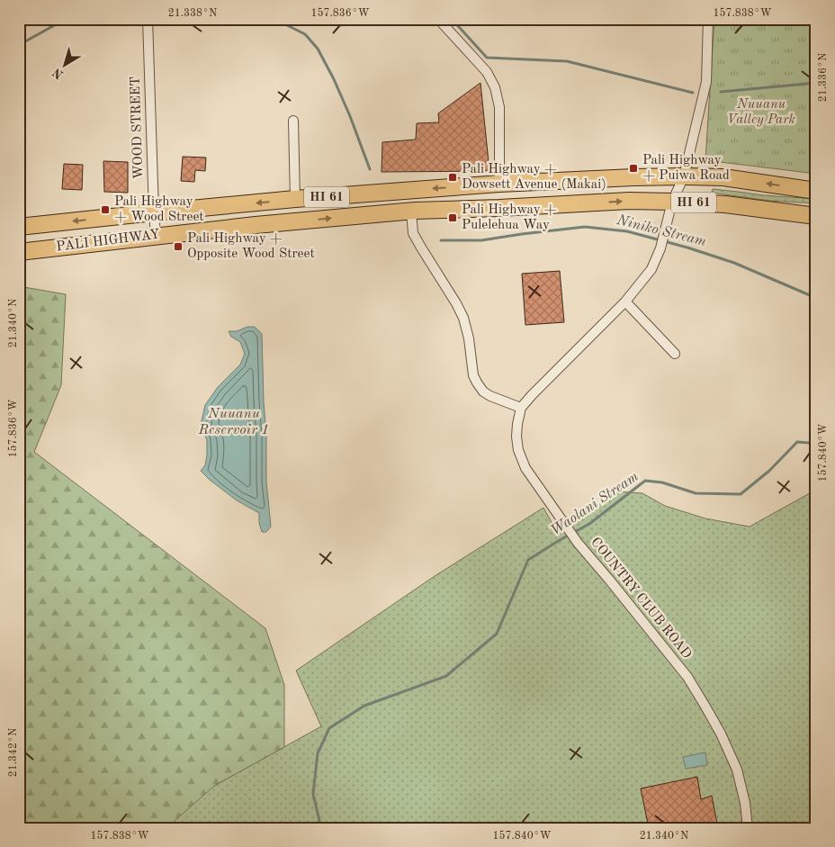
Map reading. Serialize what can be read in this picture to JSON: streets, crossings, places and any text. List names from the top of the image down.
{
  "streets": {
    "highway": ["HI 61", "PALI HIGHWAY"],
    "street": ["WOOD STREET", "COUNTRY CLUB ROAD"]
  },
  "crossings": [
    ["WOOD STREET", "PALI HIGHWAY"]
  ],
  "water": ["Niniko Stream", "Nuuanu Reservoir 1", "Waolani Stream"],
  "parks": ["Nuuanu Valley Park"],
  "places": {
    "transit": [
      "Pali Highway + Puiwa Road",
      "Pali Highway + Dowsett Avenue (Makai)",
      "Pali Highway + Wood Street",
      "Pali Highway + Pulelehua Way",
      "Pali Highway + Opposite Wood Street"
    ]
  },
  "north": "bottom left",
  "coordinates": [
    "21.338°N",
    "157.836°W",
    "157.838°W",
    "21.336°N",
    "21.340°N",
    "157.840°W",
    "21.342°N"
  ]
}
